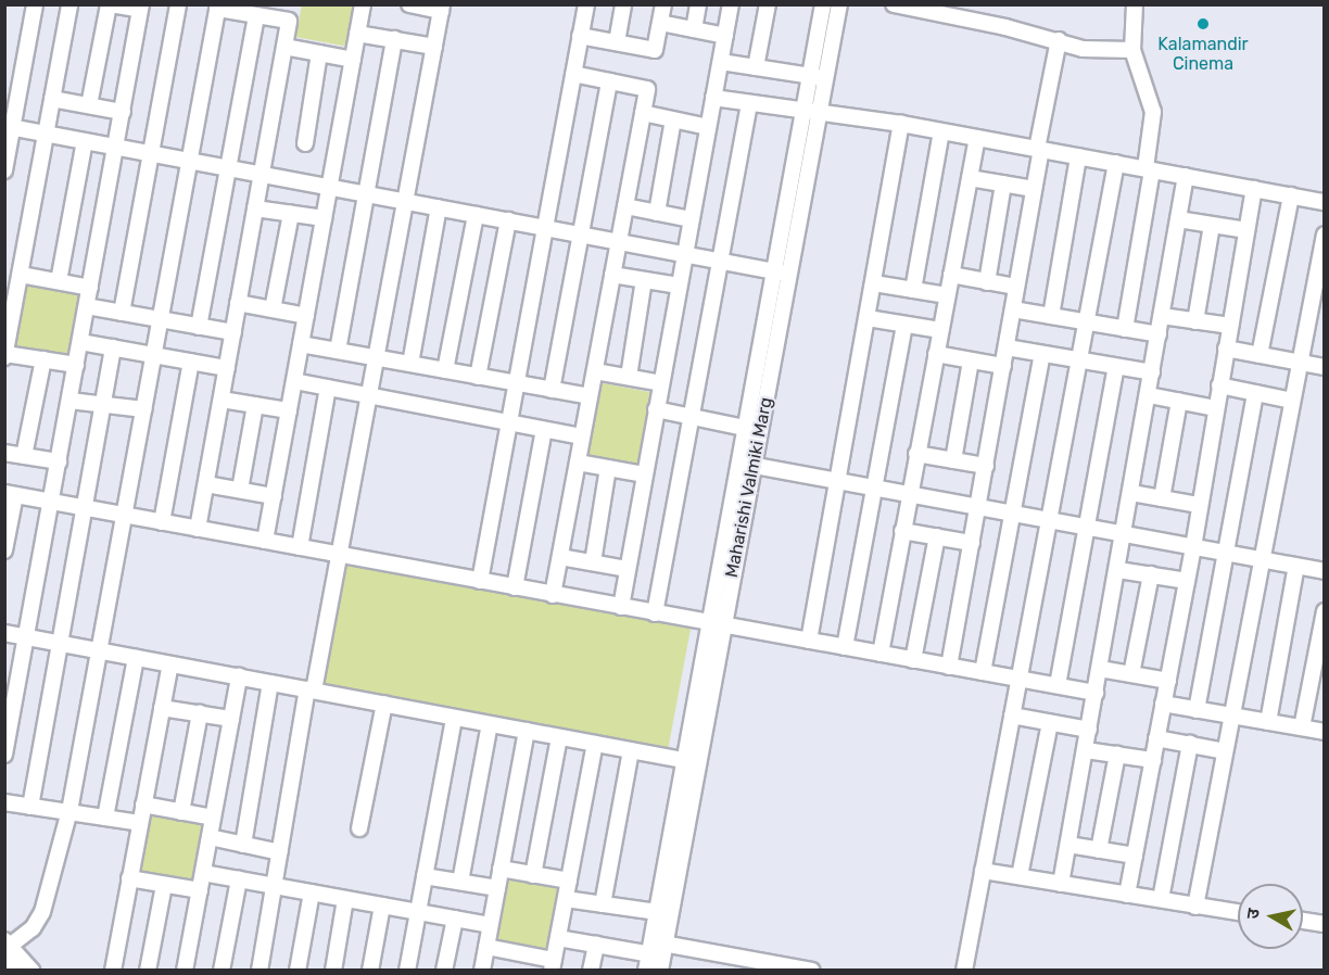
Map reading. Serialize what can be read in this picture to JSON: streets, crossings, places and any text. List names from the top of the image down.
{
  "streets": {
    "street": ["Maharishi Valmiki Marg"]
  },
  "places": ["Kalamandir Cinema"],
  "north": "left"
}
